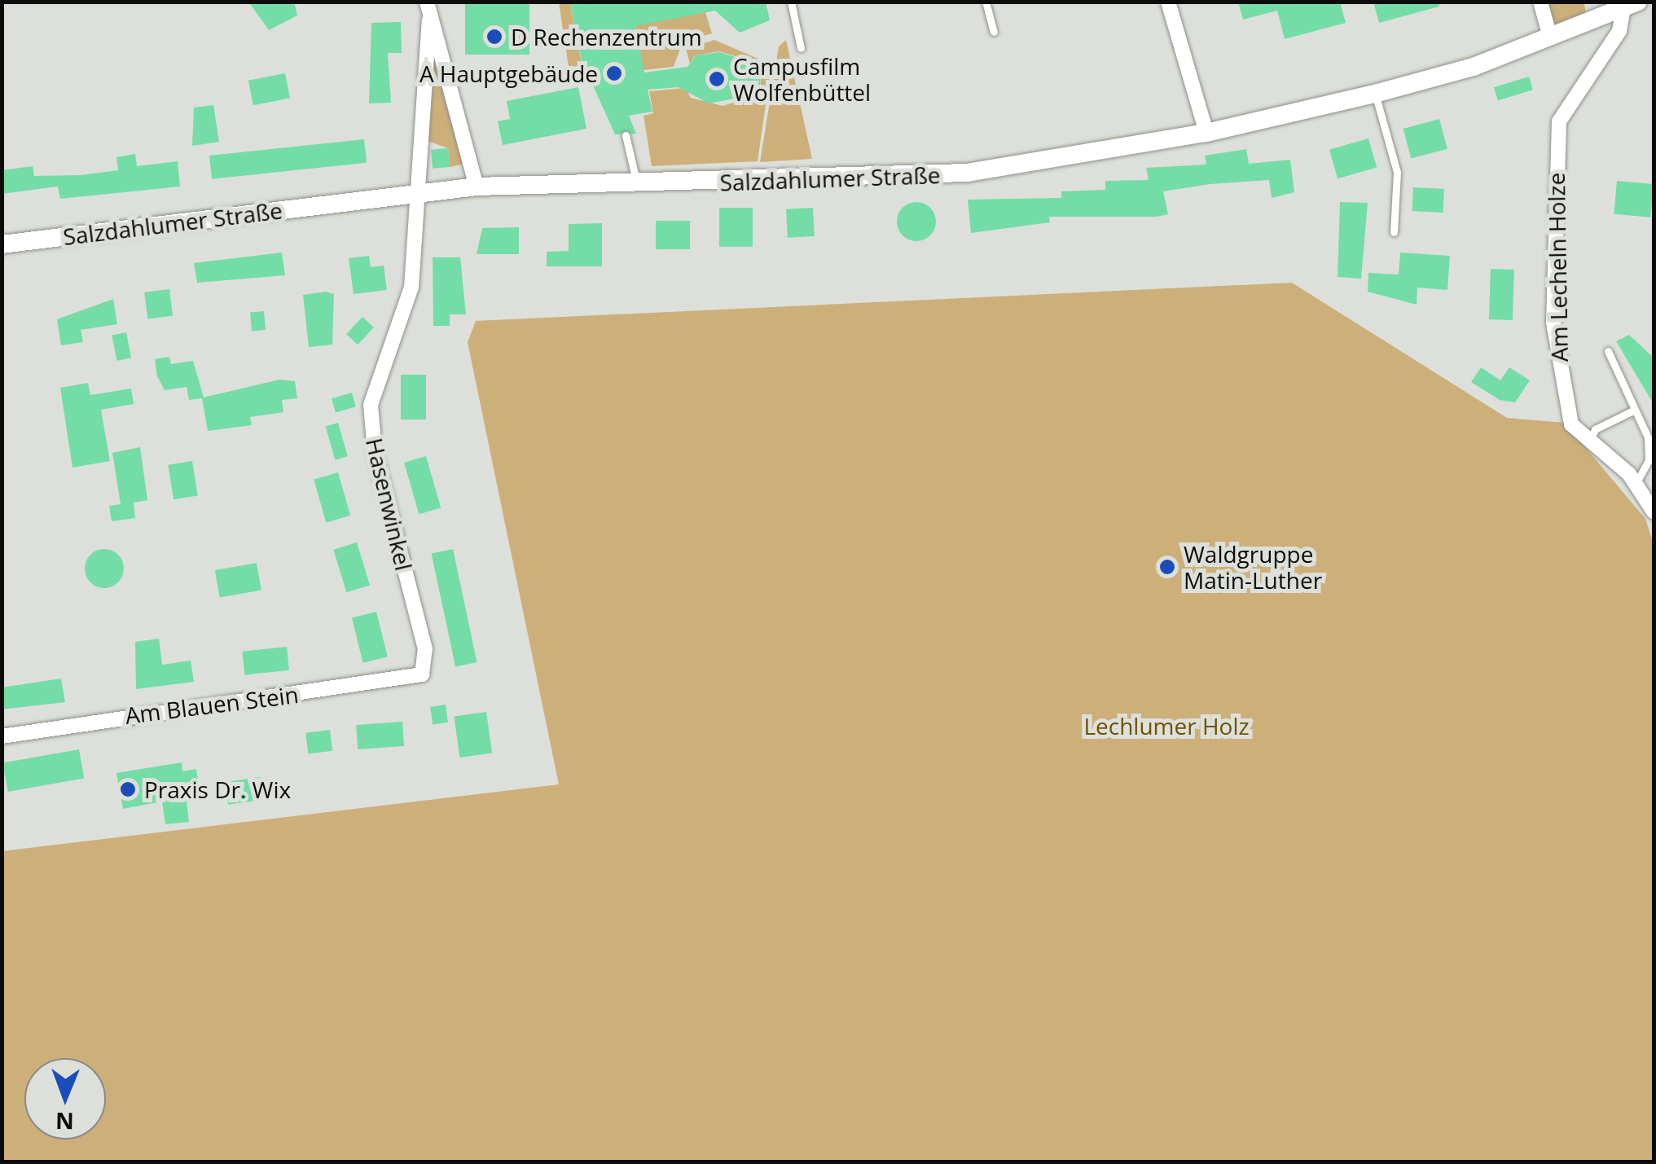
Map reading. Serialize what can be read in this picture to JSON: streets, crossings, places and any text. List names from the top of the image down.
{
  "streets": {
    "main road": ["Salzdahlumer Straße"],
    "street": ["Am Lecheln Holze", "Hasenwinkel", "Am Blauen Stein"]
  },
  "crossings": [
    ["Salzdahlumer Straße", "Am Lecheln Holze"],
    ["Salzdahlumer Straße", "Hasenwinkel"],
    ["Hasenwinkel", "Am Blauen Stein"]
  ],
  "parks": ["Lechlumer Holz"],
  "places": [
    "D Rechenzentrum",
    "A Hauptgebäude",
    "Campusfilm Wolfenbüttel",
    "Waldgruppe Matin-Luther",
    "Praxis Dr. Wix"
  ],
  "north": "bottom"
}
